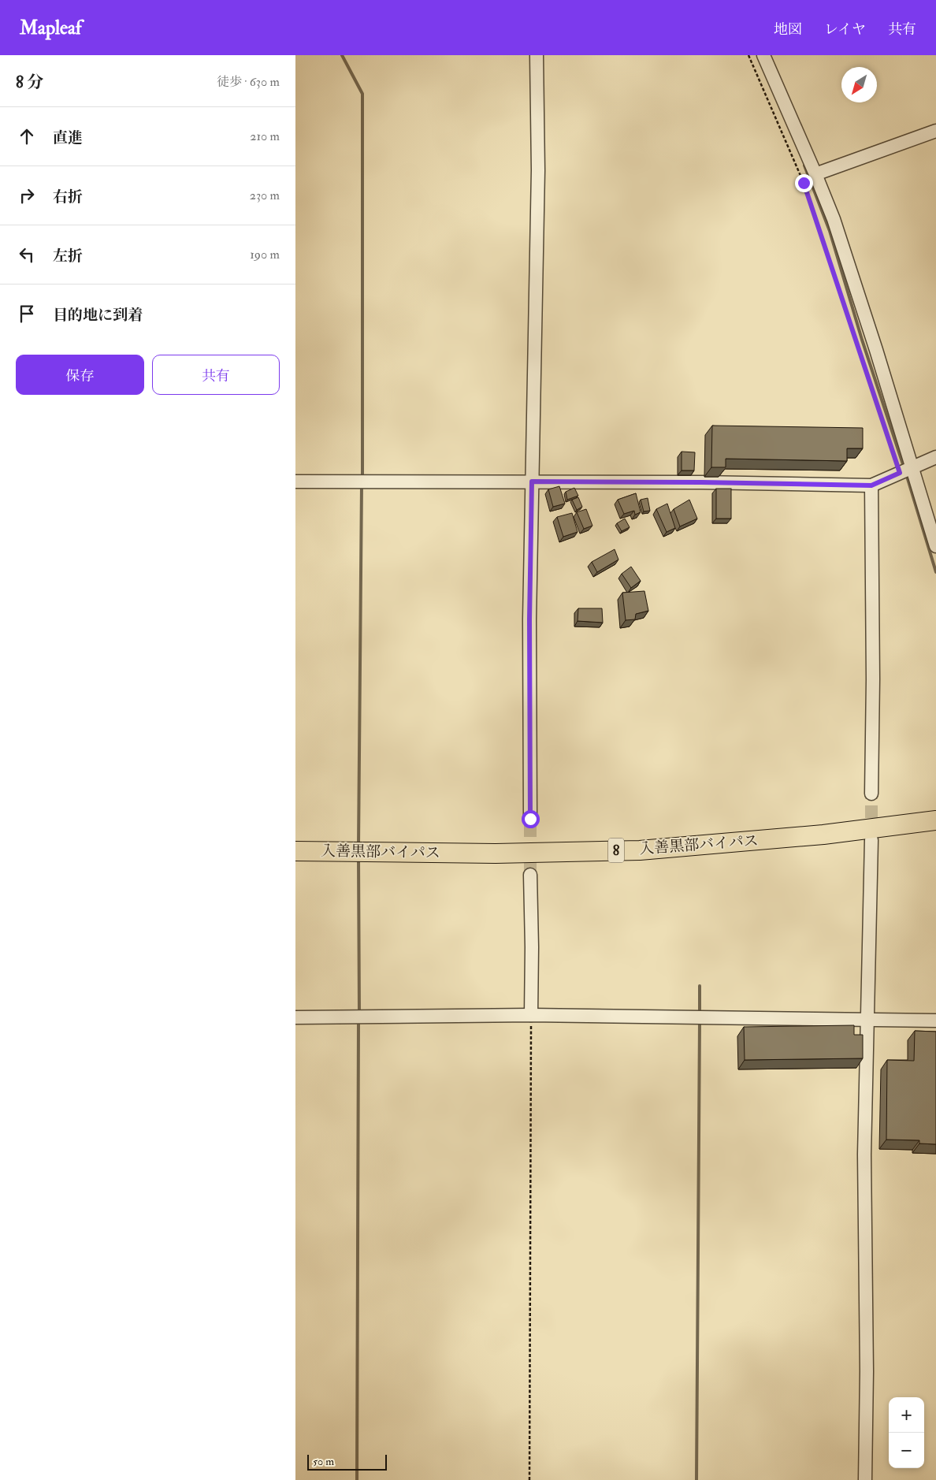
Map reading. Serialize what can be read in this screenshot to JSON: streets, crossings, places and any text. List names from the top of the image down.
{
  "streets": {
    "highway": ["入善黒部バイパス", "8"]
  },
  "scale_bar": "50 m",
  "north": "bottom left",
  "page": {
    "header": "Mapleaf",
    "nav": ["地図", "レイヤ", "共有"],
    "heading": ["8 分", "徒歩 · 630 m"],
    "list": [
      ["直進", "210 m"],
      ["右折", "230 m"],
      ["左折", "190 m"],
      "目的地に到着"
    ],
    "buttons": ["保存", "共有"],
    "map_buttons": ["+", "−"],
    "scale": "50 m"
  }
}
